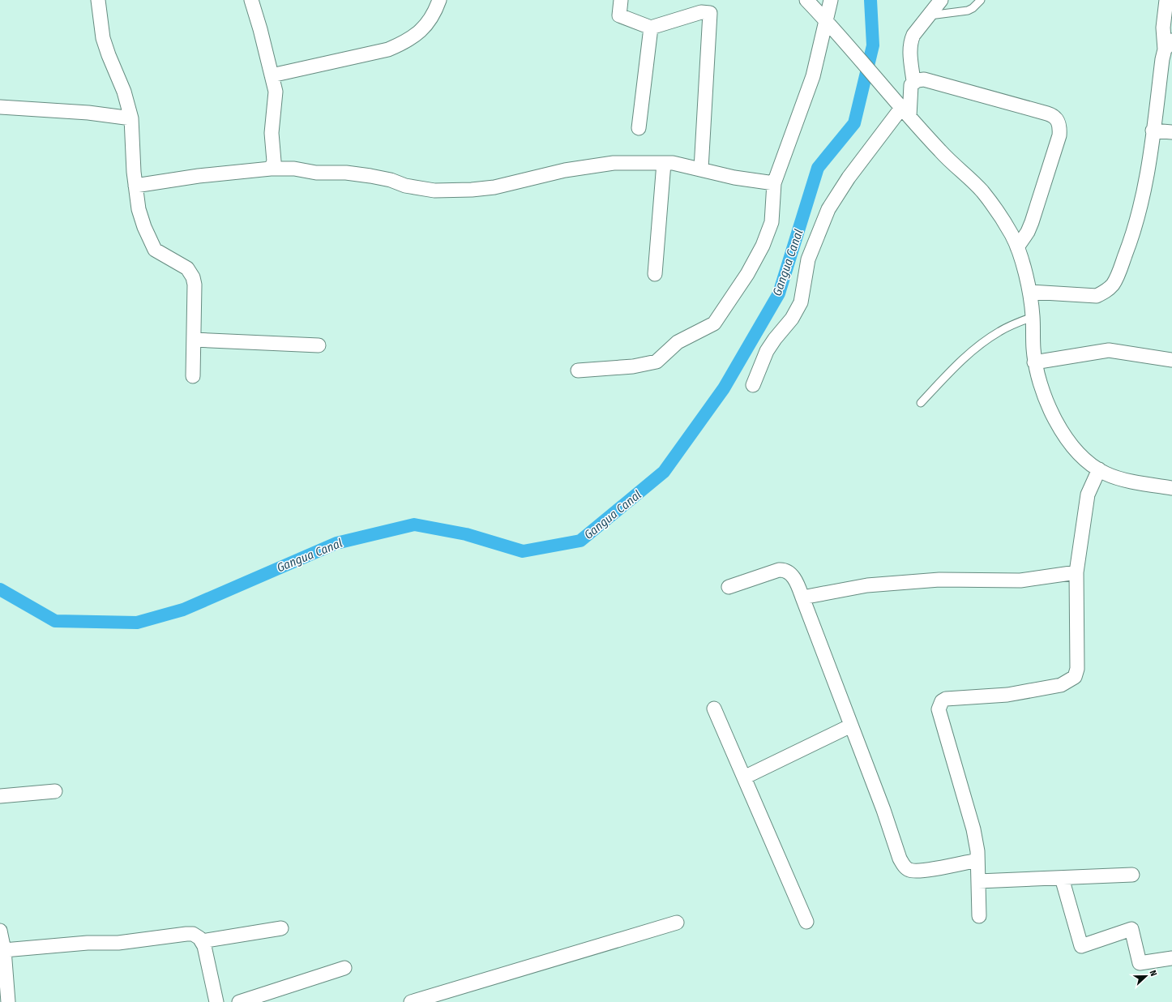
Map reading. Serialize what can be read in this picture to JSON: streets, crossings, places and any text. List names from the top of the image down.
{
  "water": ["Gangua Canal"],
  "north": "right"
}
